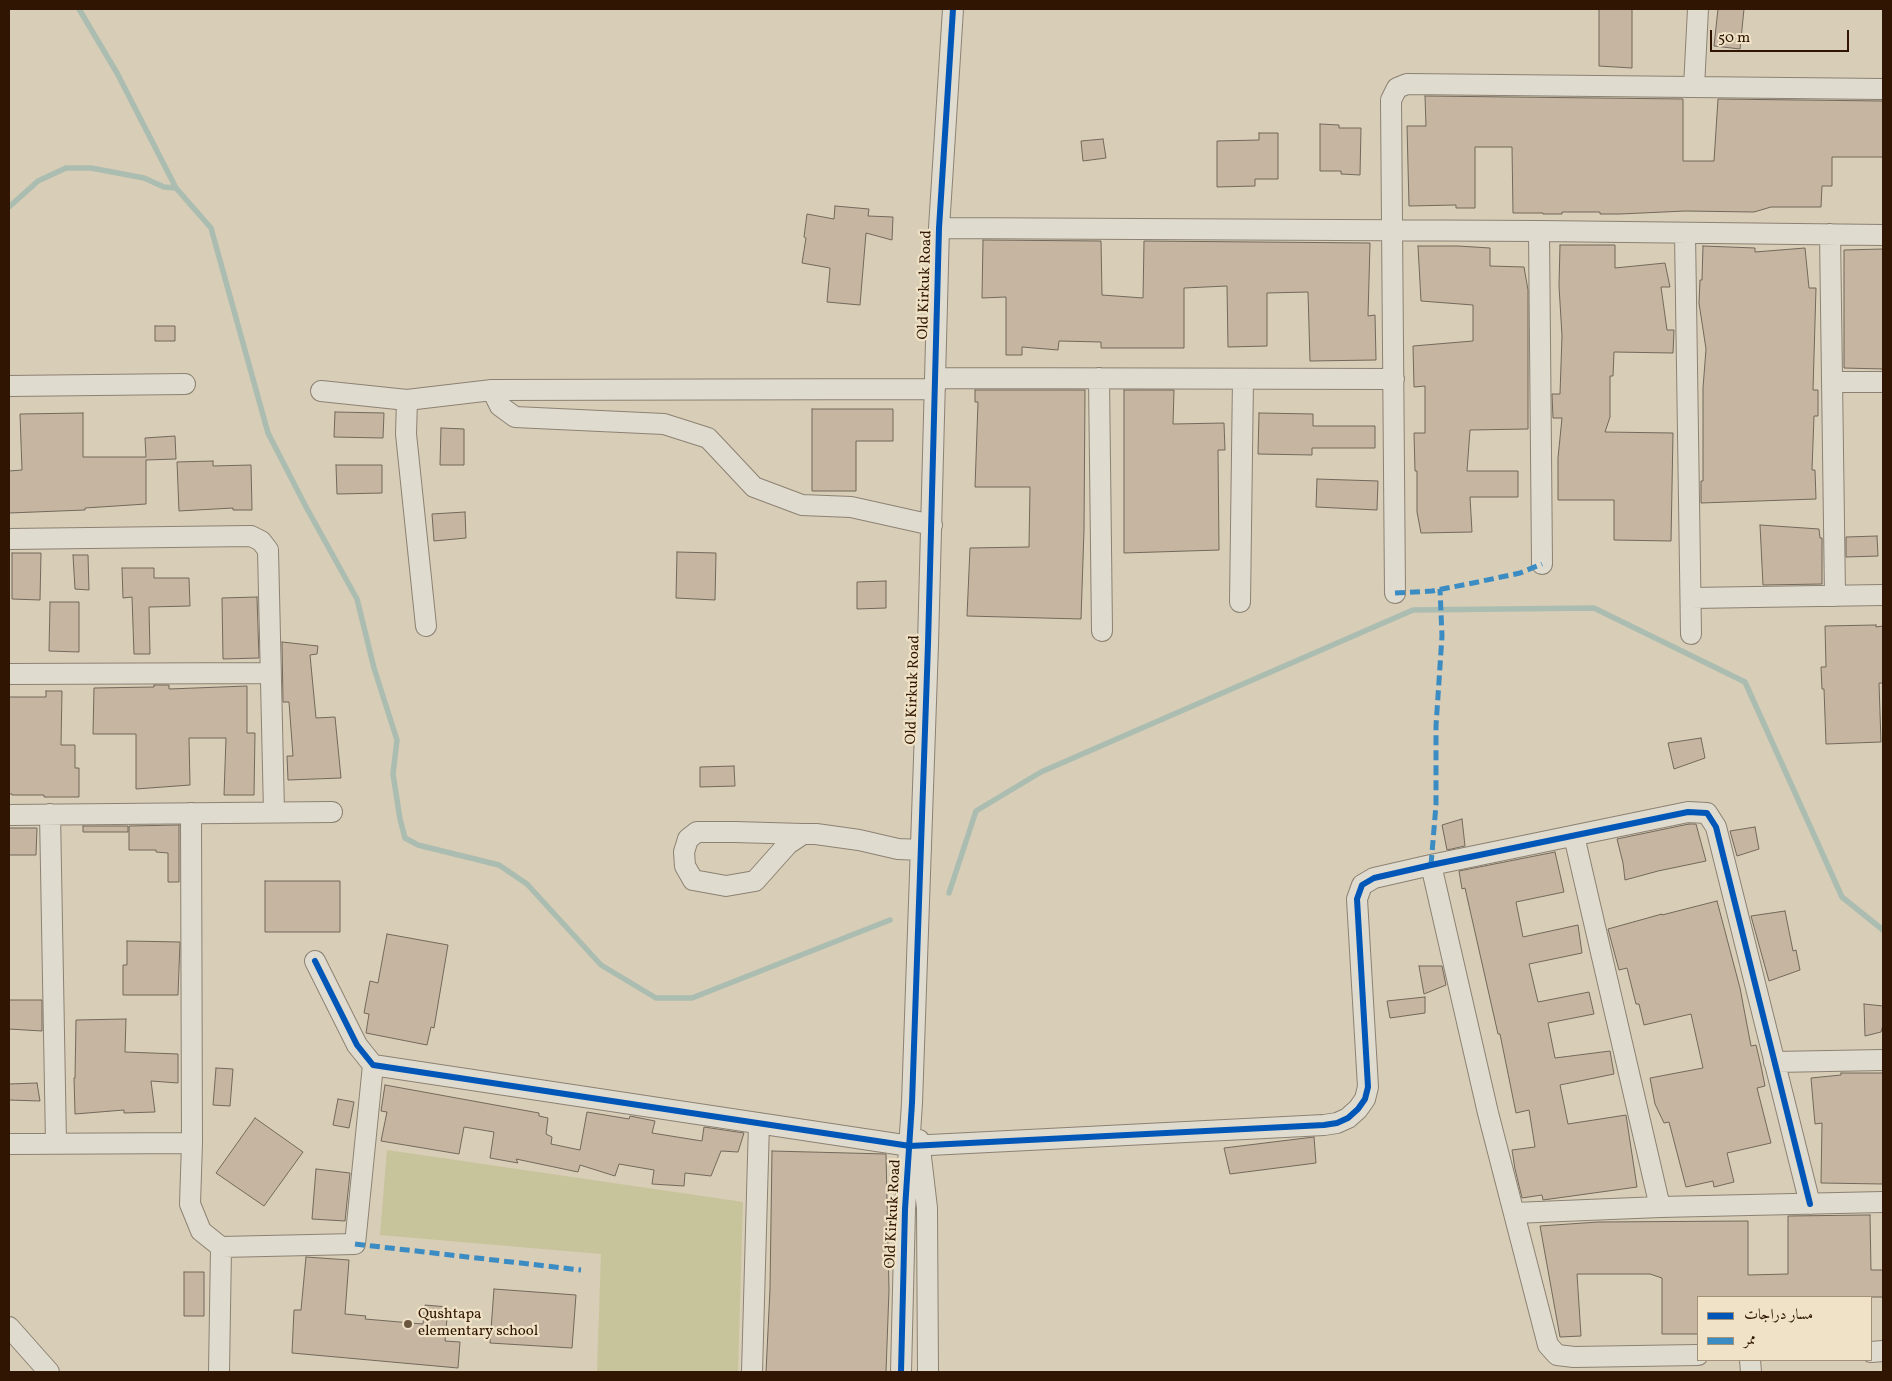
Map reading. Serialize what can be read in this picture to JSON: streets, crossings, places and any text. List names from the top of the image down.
{
  "streets": {
    "street": ["Old Kirkuk Road"]
  },
  "places": ["Qushtapa elementary school"],
  "legend": ["مسار دراجات", "ممر"],
  "scale_bar": "50 m"
}
